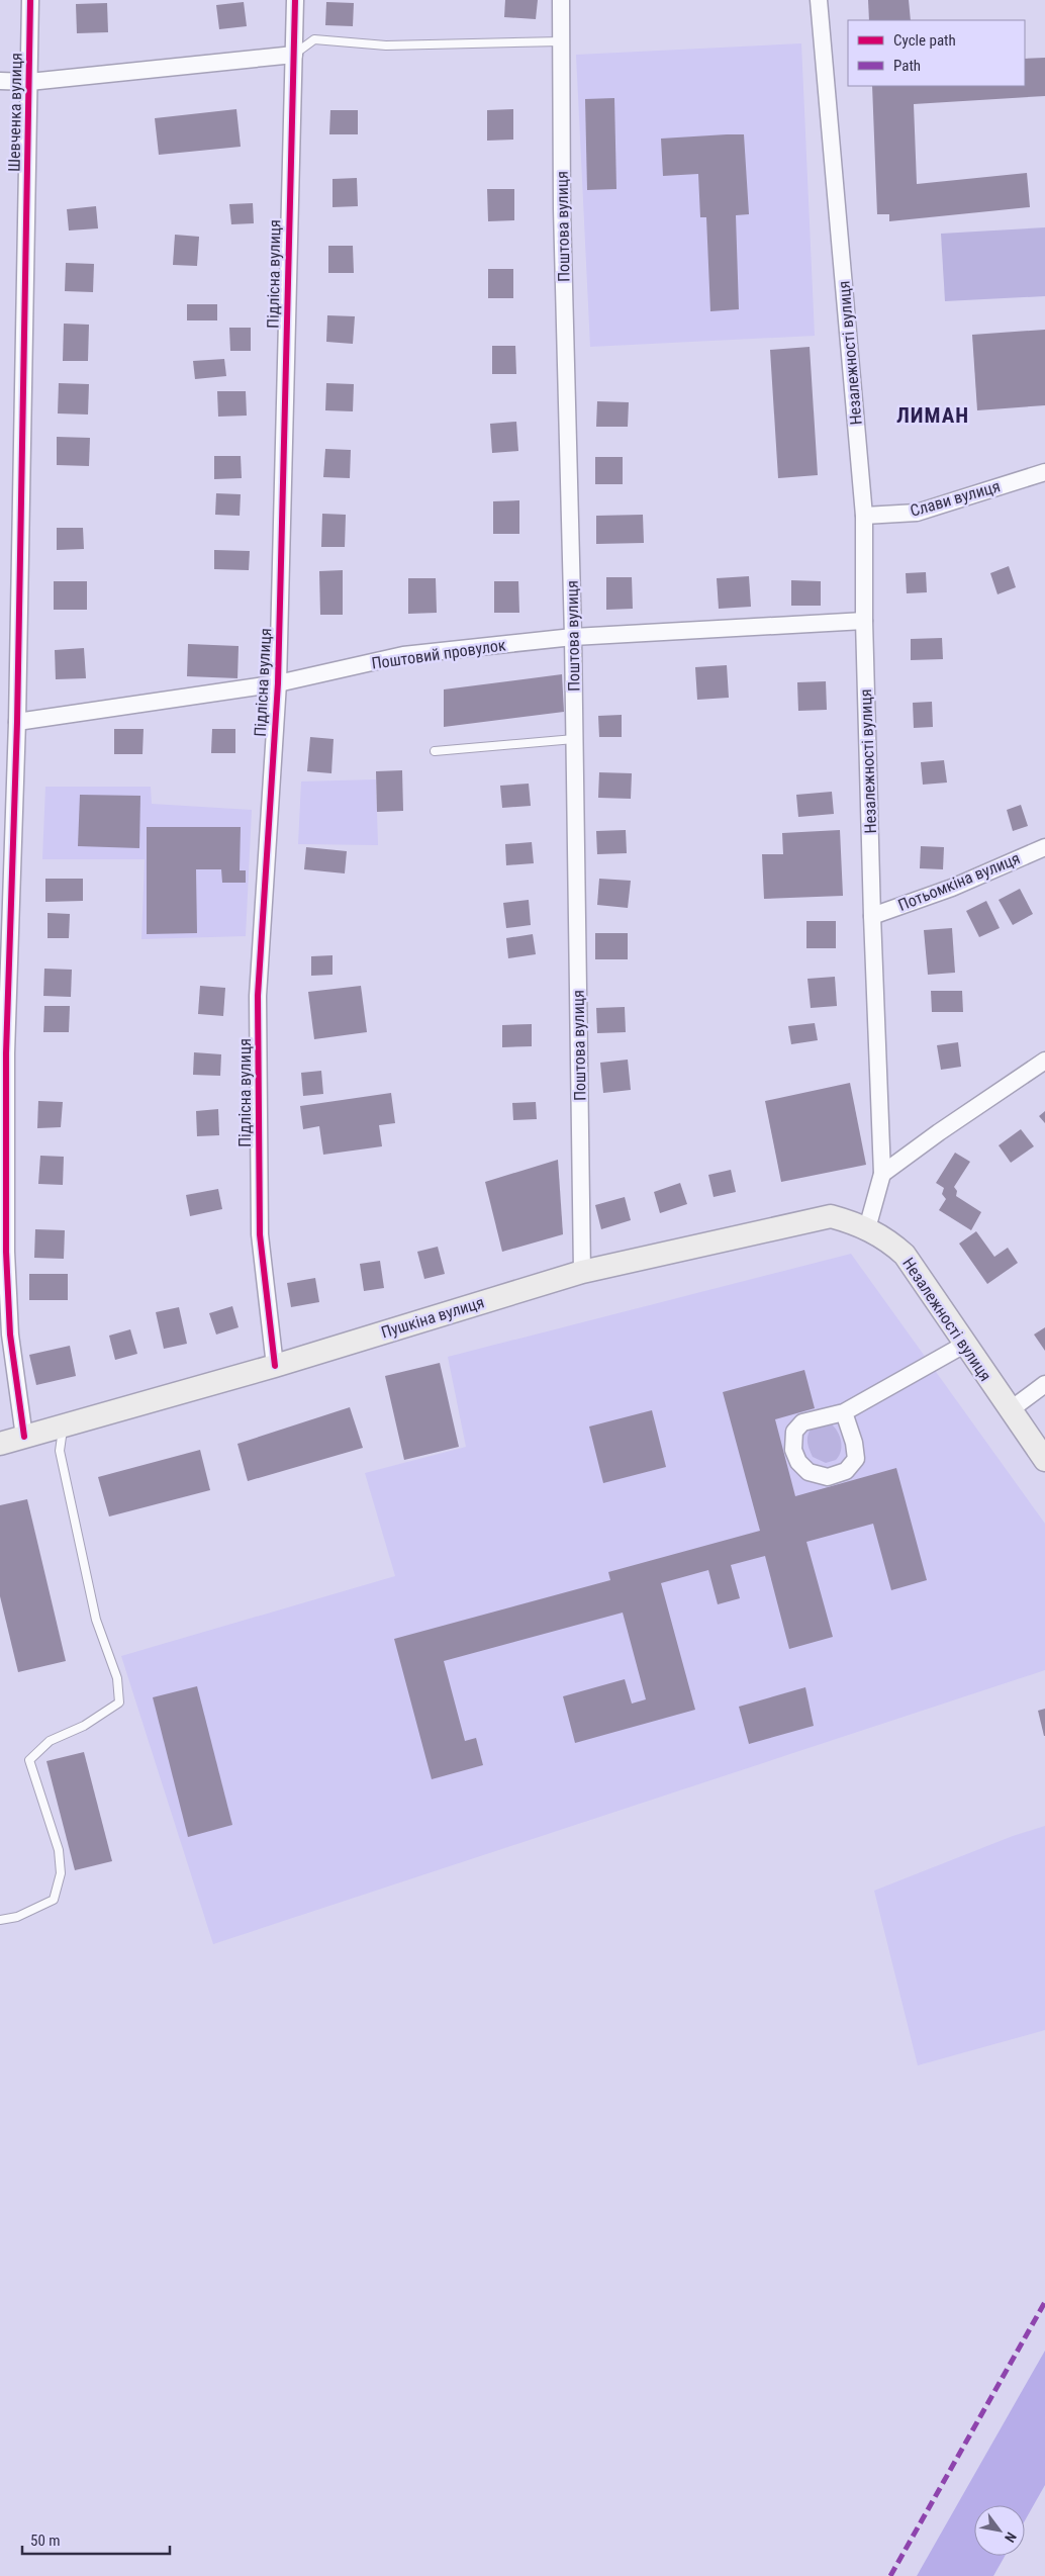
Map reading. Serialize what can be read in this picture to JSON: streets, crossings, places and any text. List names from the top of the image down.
{
  "streets": {
    "main road": ["Незалежності вулиця", "Пушкіна вулиця"],
    "street": [
      "Шевченка вулиця",
      "Поштова вулиця",
      "Підлісна вулиця",
      "Слави вулиця",
      "Поштовий провулок",
      "Потьомкіна вулиця"
    ]
  },
  "crossings": [
    ["Шевченка вулиця", "Поштовий провулок"],
    ["Шевченка вулиця", "Пушкіна вулиця"],
    ["Поштова вулиця", "Поштовий провулок"],
    ["Поштова вулиця", "Пушкіна вулиця"],
    ["Підлісна вулиця", "Поштовий провулок"],
    ["Підлісна вулиця", "Пушкіна вулиця"],
    ["Незалежності вулиця", "Слави вулиця"],
    ["Незалежності вулиця", "Поштовий провулок"],
    ["Незалежності вулиця", "Потьомкіна вулиця"],
    ["Незалежності вулиця", "Пушкіна вулиця"]
  ],
  "districts": ["ЛИМАН"],
  "legend": ["Cycle path", "Path"],
  "scale_bar": "50 m",
  "north": "bottom right"
}
